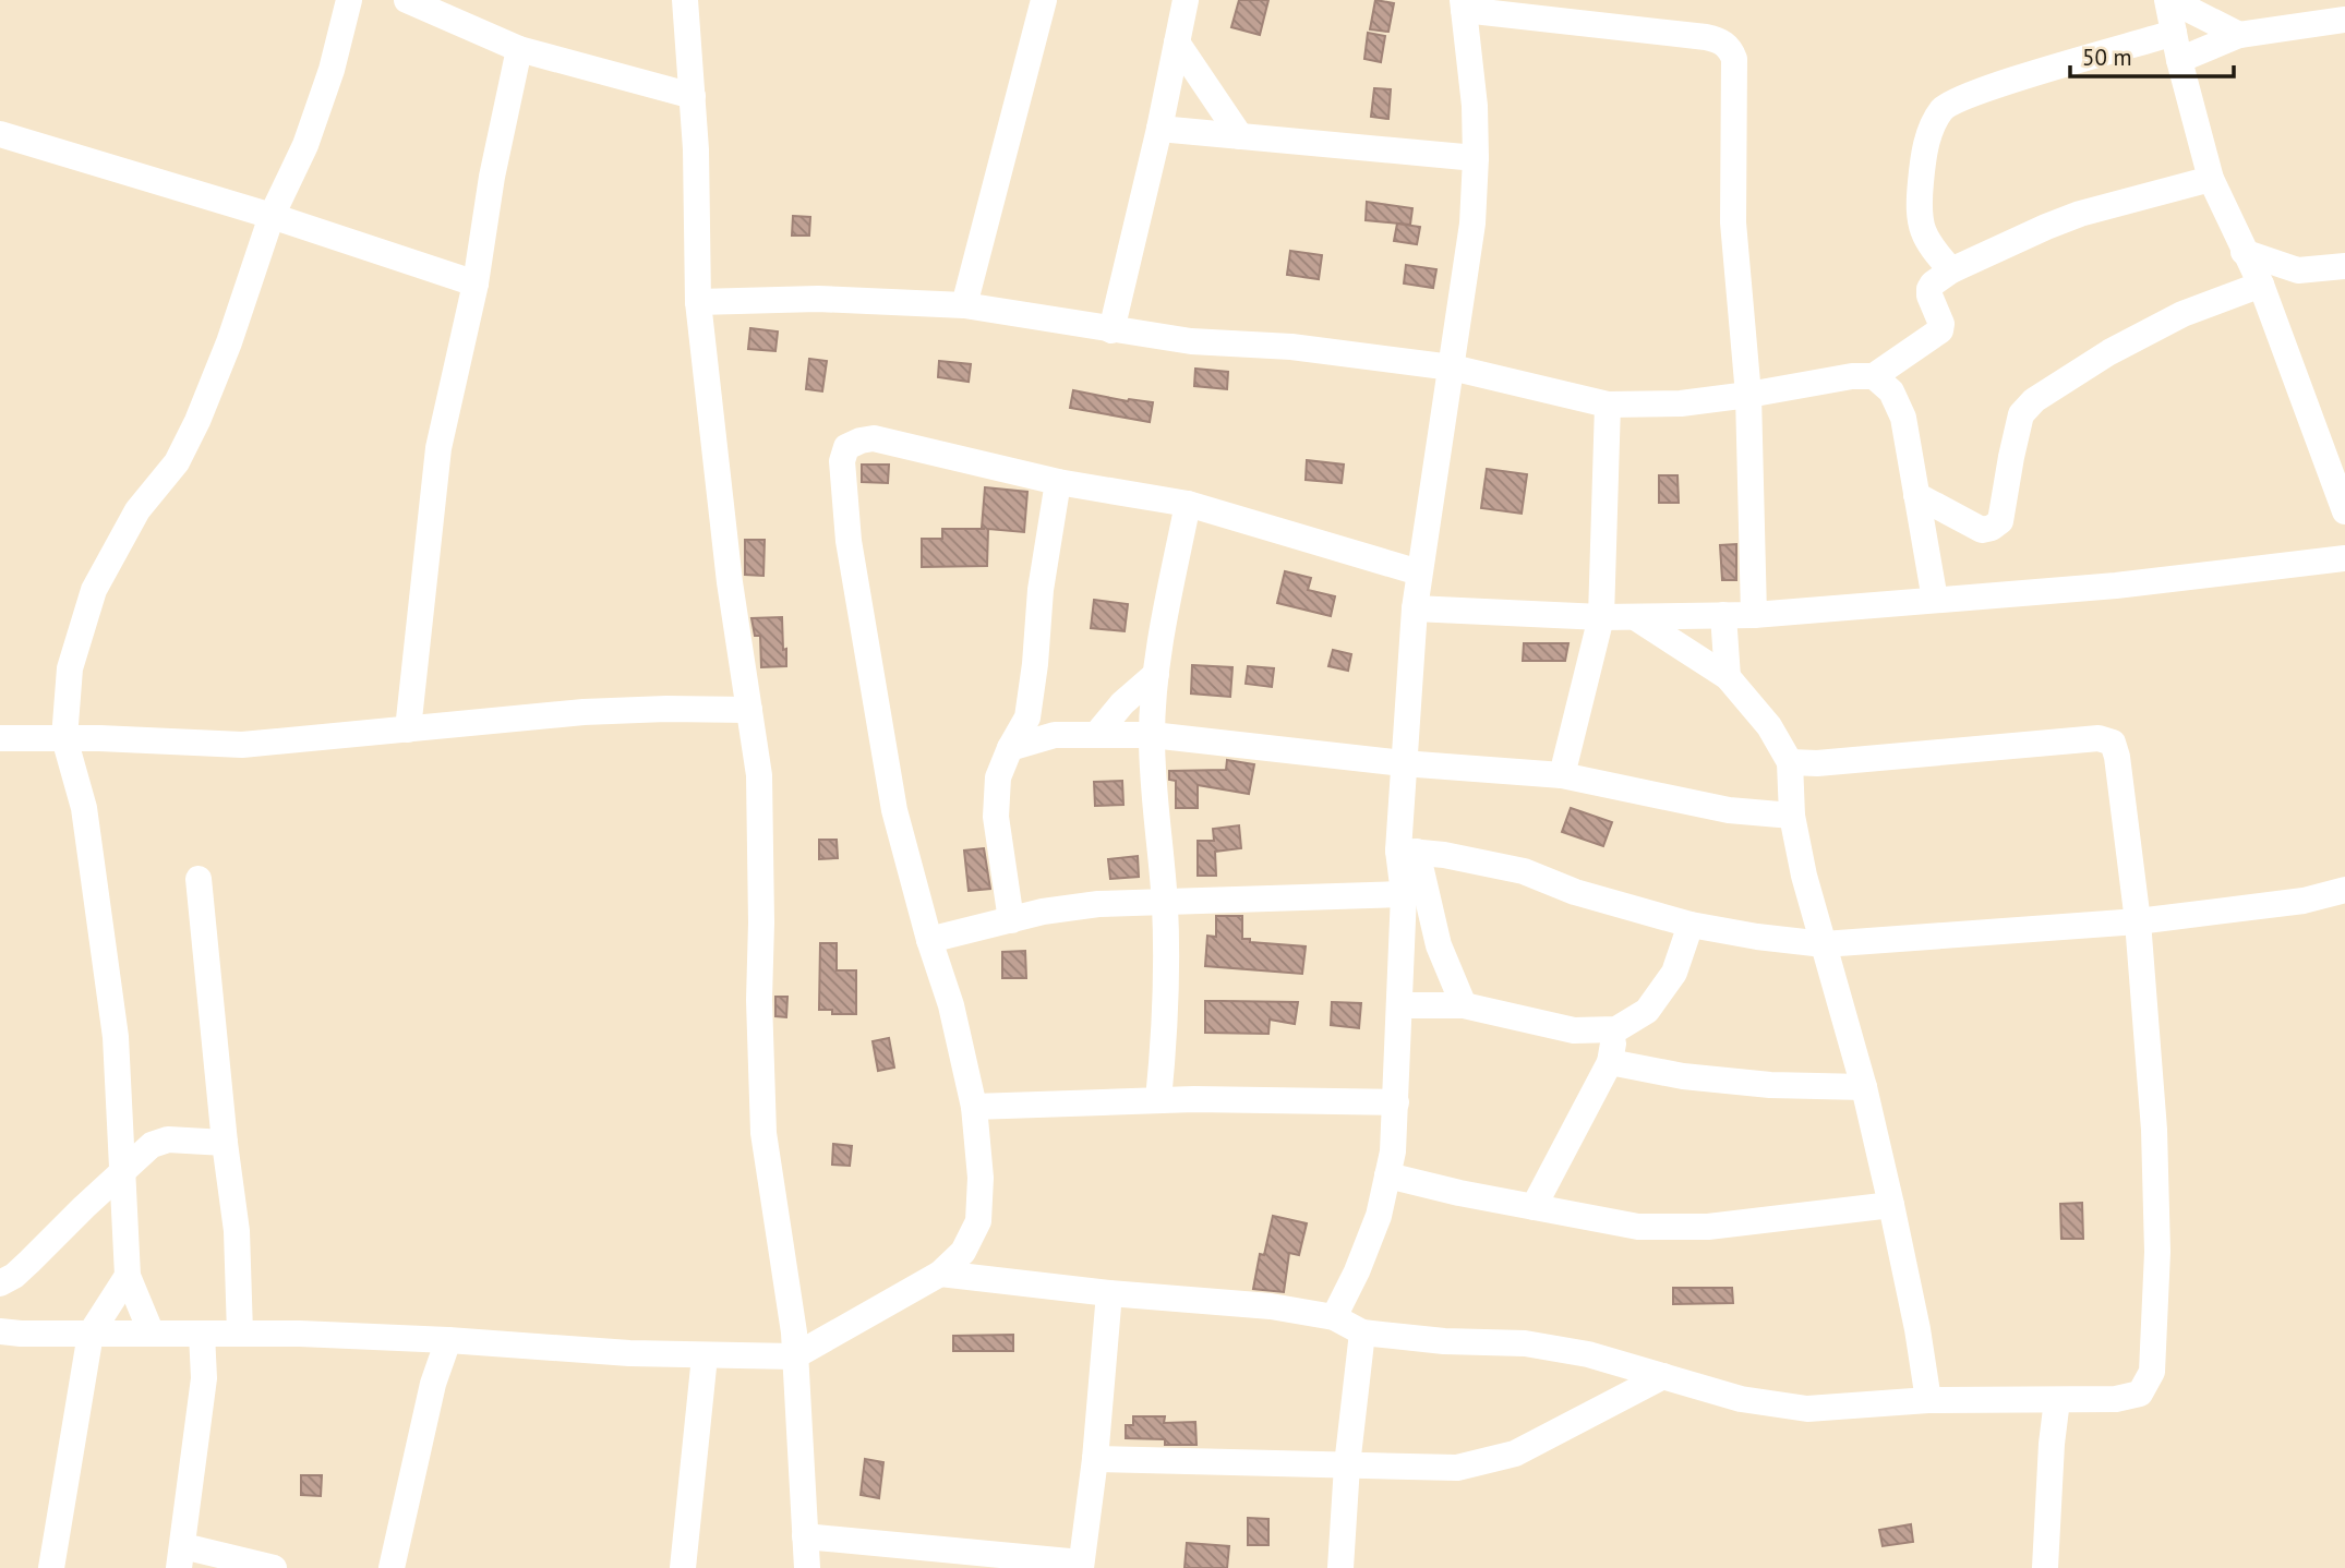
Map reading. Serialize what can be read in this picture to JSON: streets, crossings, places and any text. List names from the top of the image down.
{
  "scale_bar": "50 m"
}
